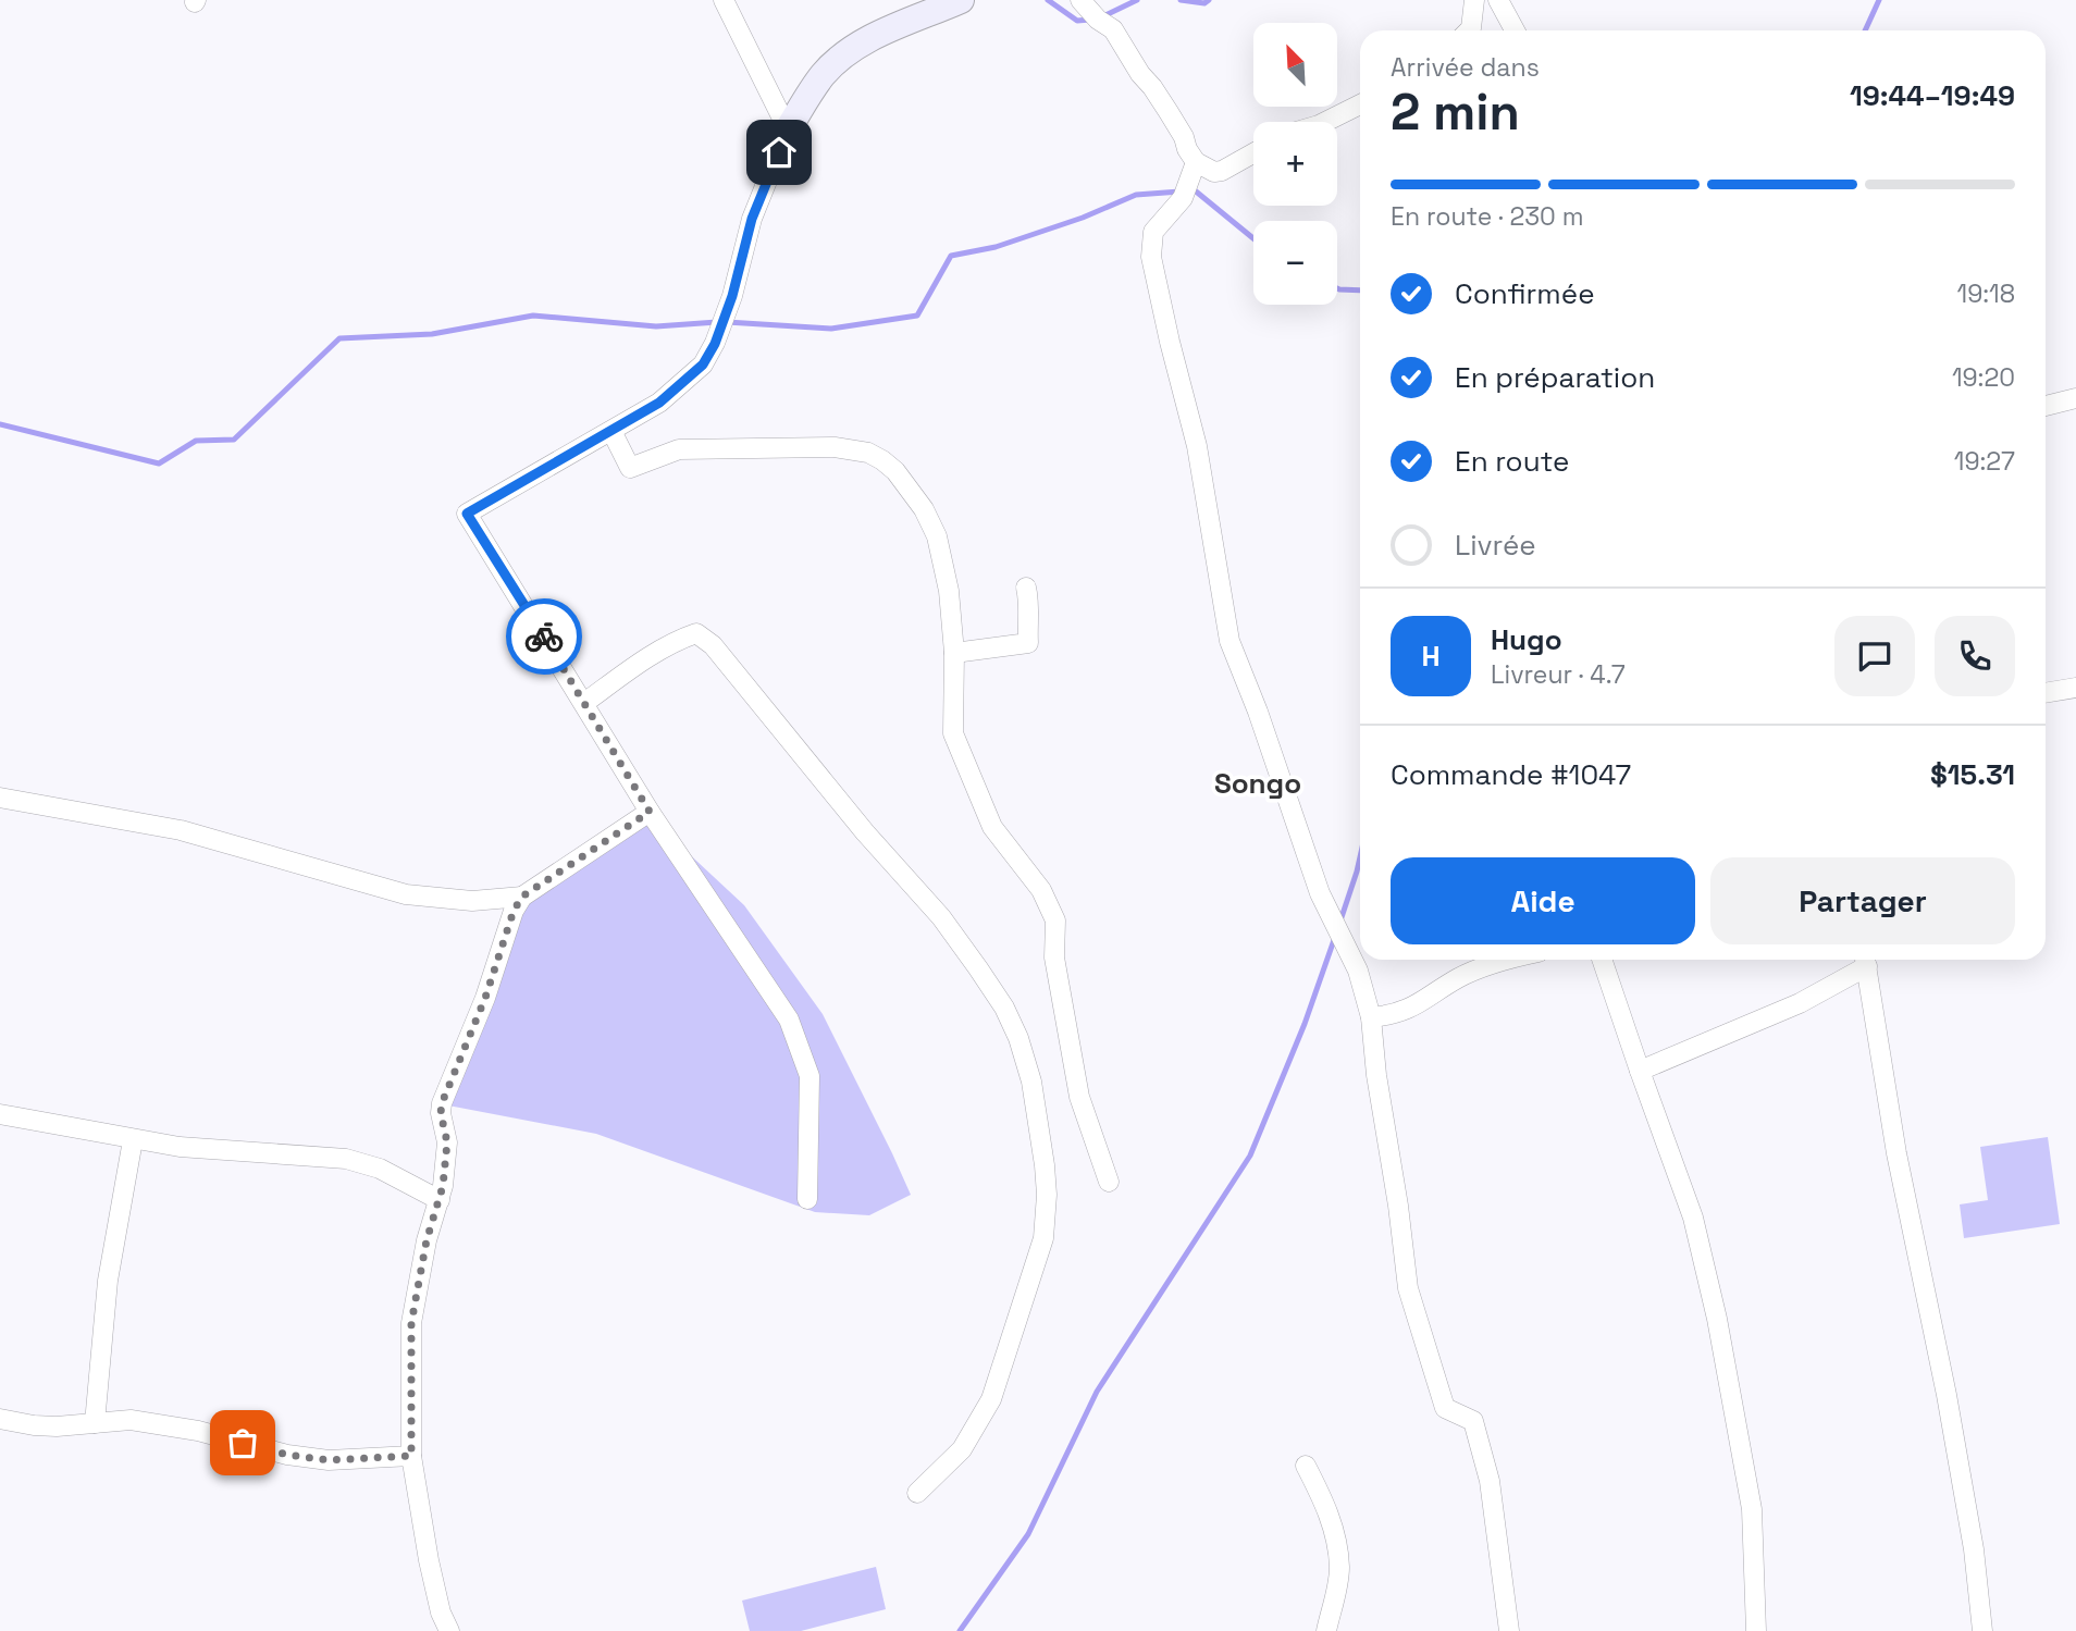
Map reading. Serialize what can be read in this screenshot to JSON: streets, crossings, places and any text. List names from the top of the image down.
{
  "districts": ["Songo"],
  "north": "top left",
  "page": {
    "map_buttons": ["+", "−"],
    "heading": ["2 min", "Arrivée dans", "19:44–19:49"],
    "panel": [
      "Hugo",
      "Livreur · 4.7",
      "Commande #1047",
      "$15.31"
    ],
    "bar": "En route · 230 m",
    "list": [
      ["Confirmée", "19:18"],
      ["En préparation", "19:20"],
      ["En route", "19:27"],
      "Livrée"
    ],
    "round": "H",
    "buttons": ["Aide", "Partager"]
  }
}
